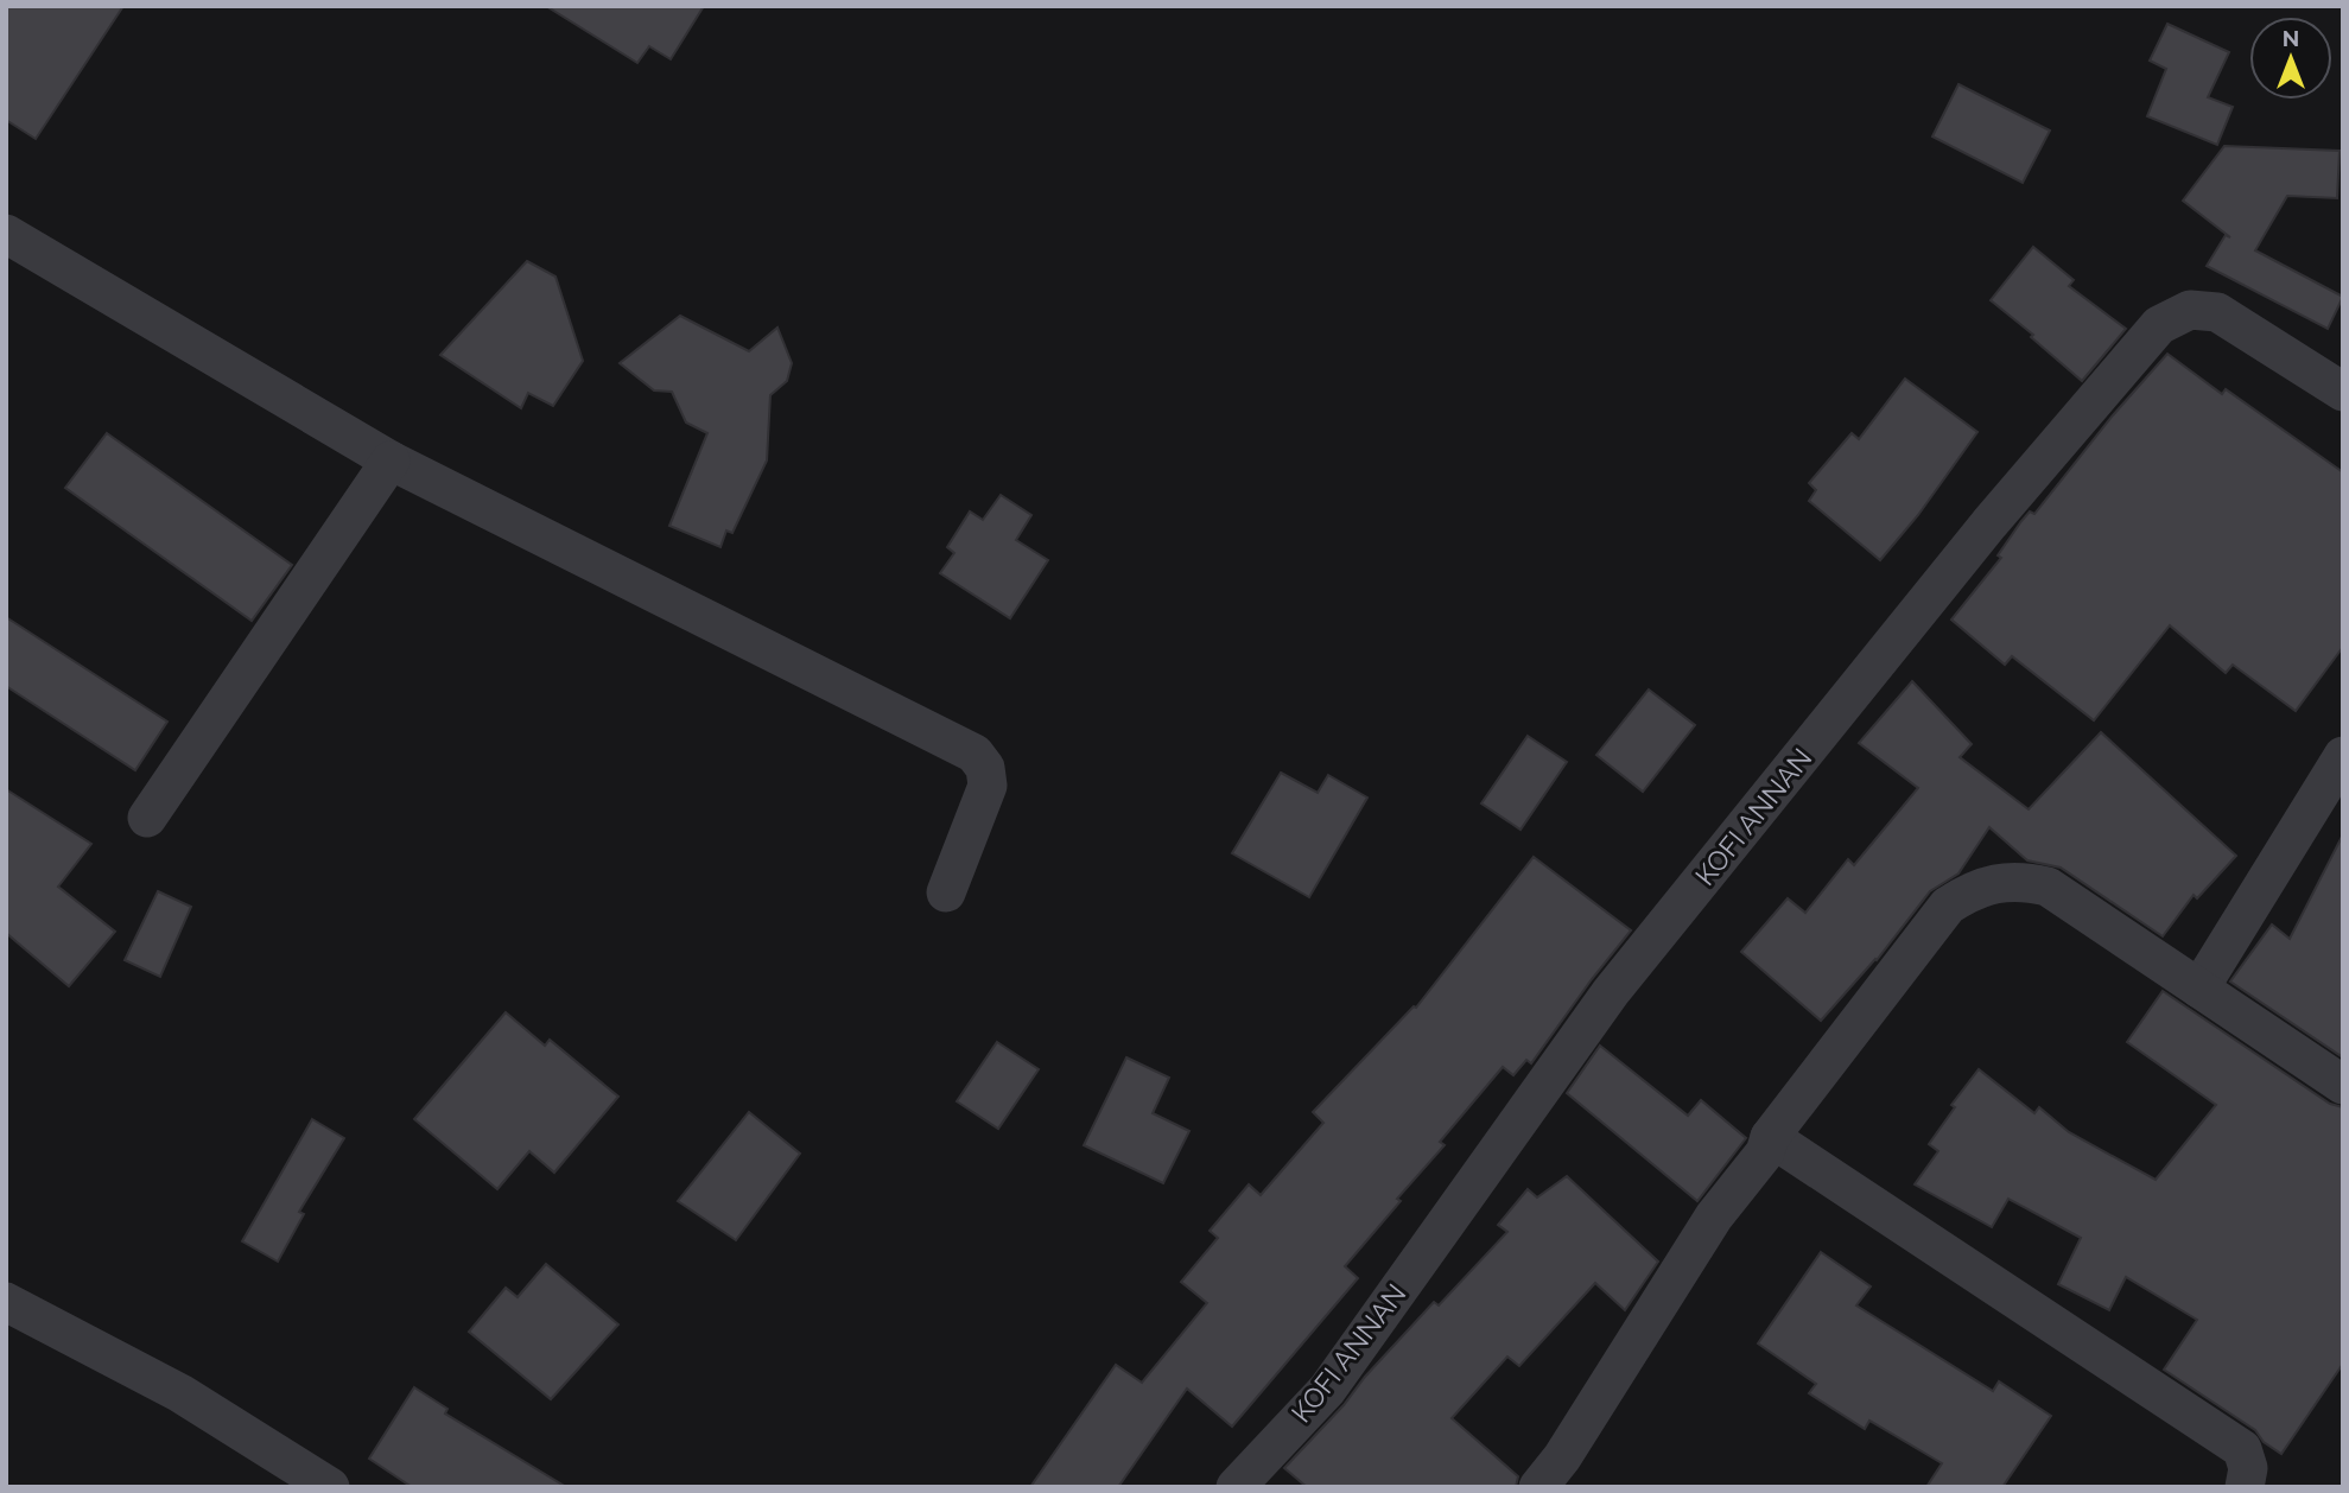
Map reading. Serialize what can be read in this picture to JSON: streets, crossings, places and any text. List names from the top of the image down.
{
  "streets": {
    "street": ["KOFI ANNAN"]
  },
  "north": "top"
}
